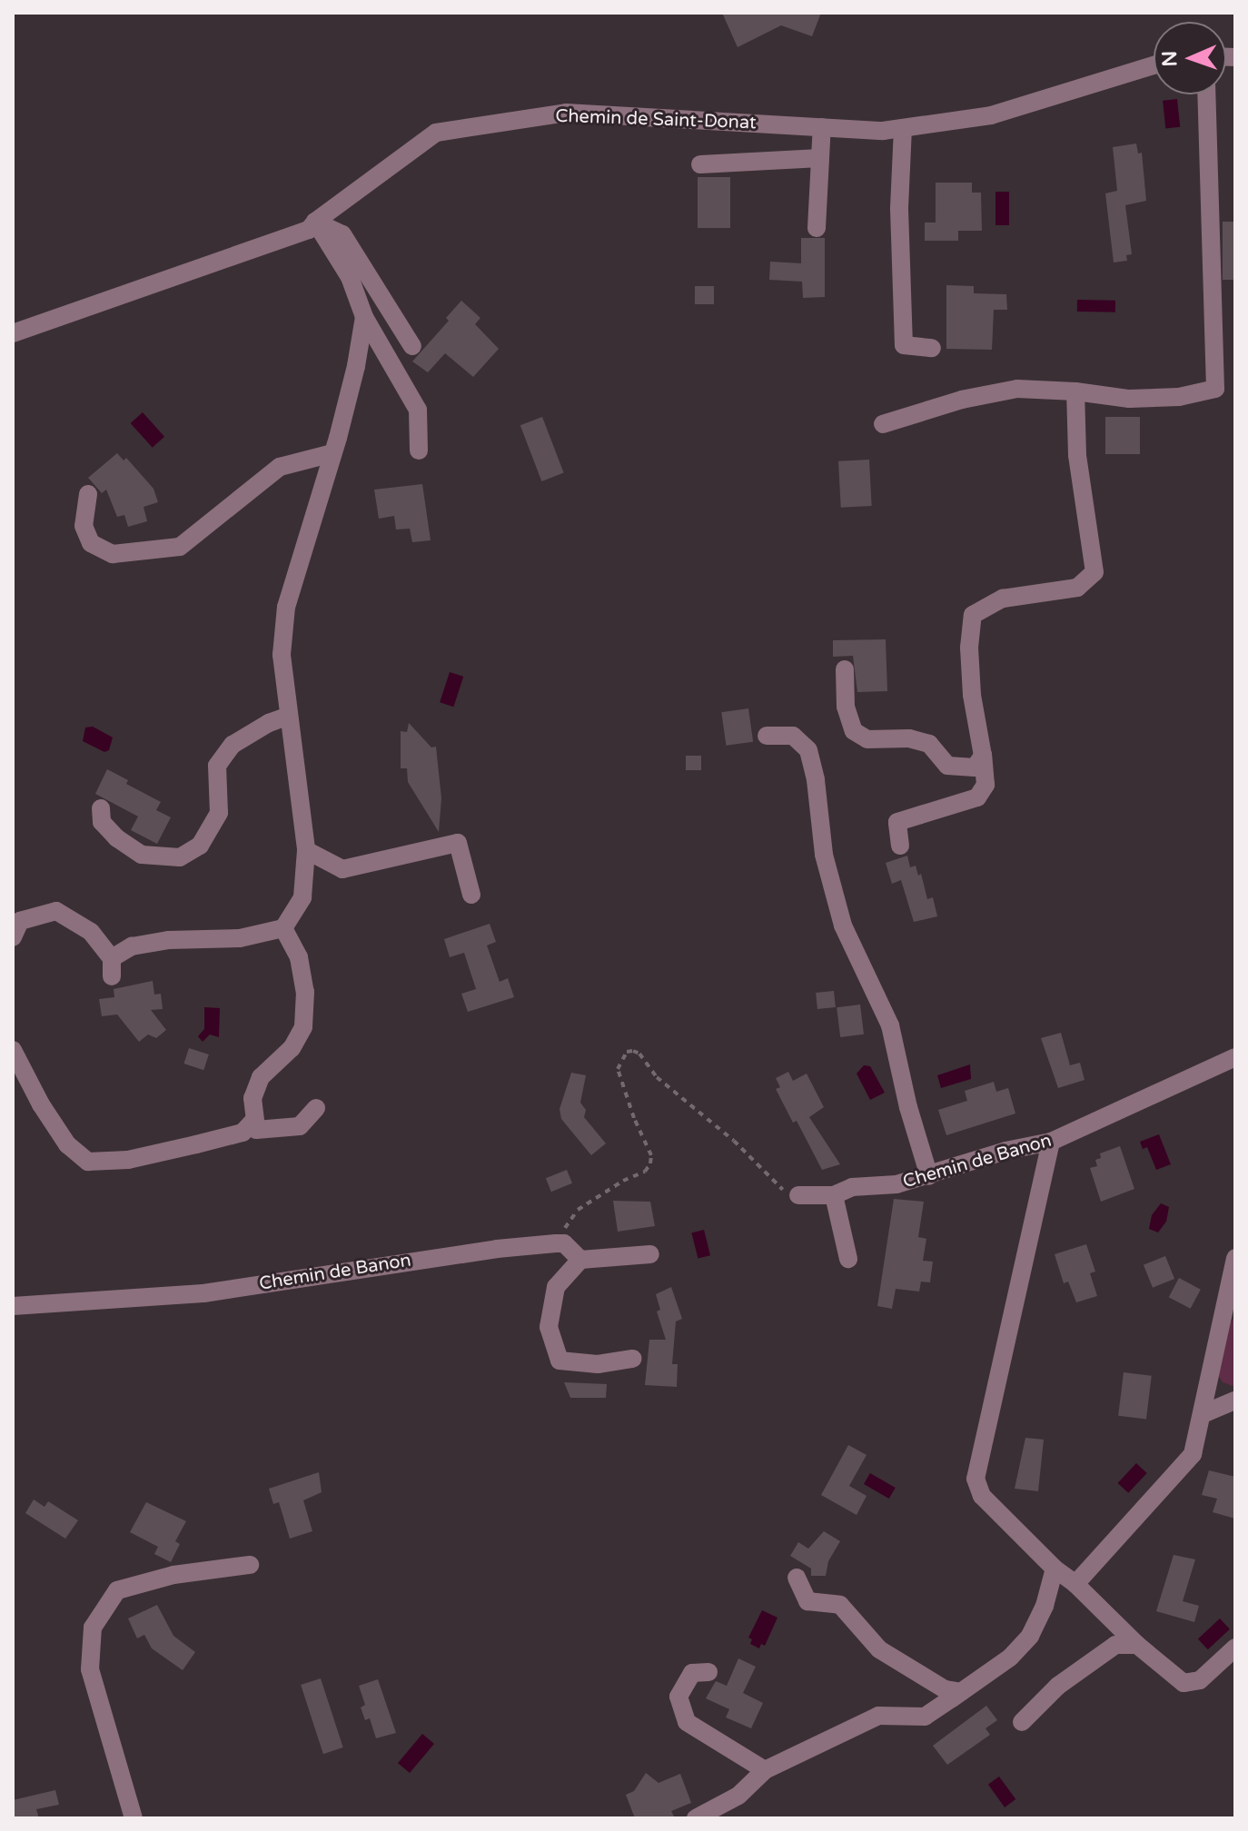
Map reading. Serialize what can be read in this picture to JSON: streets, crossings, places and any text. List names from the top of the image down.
{
  "streets": {
    "street": ["Chemin de Saint-Donat", "Chemin de Banon"]
  },
  "north": "left"
}
